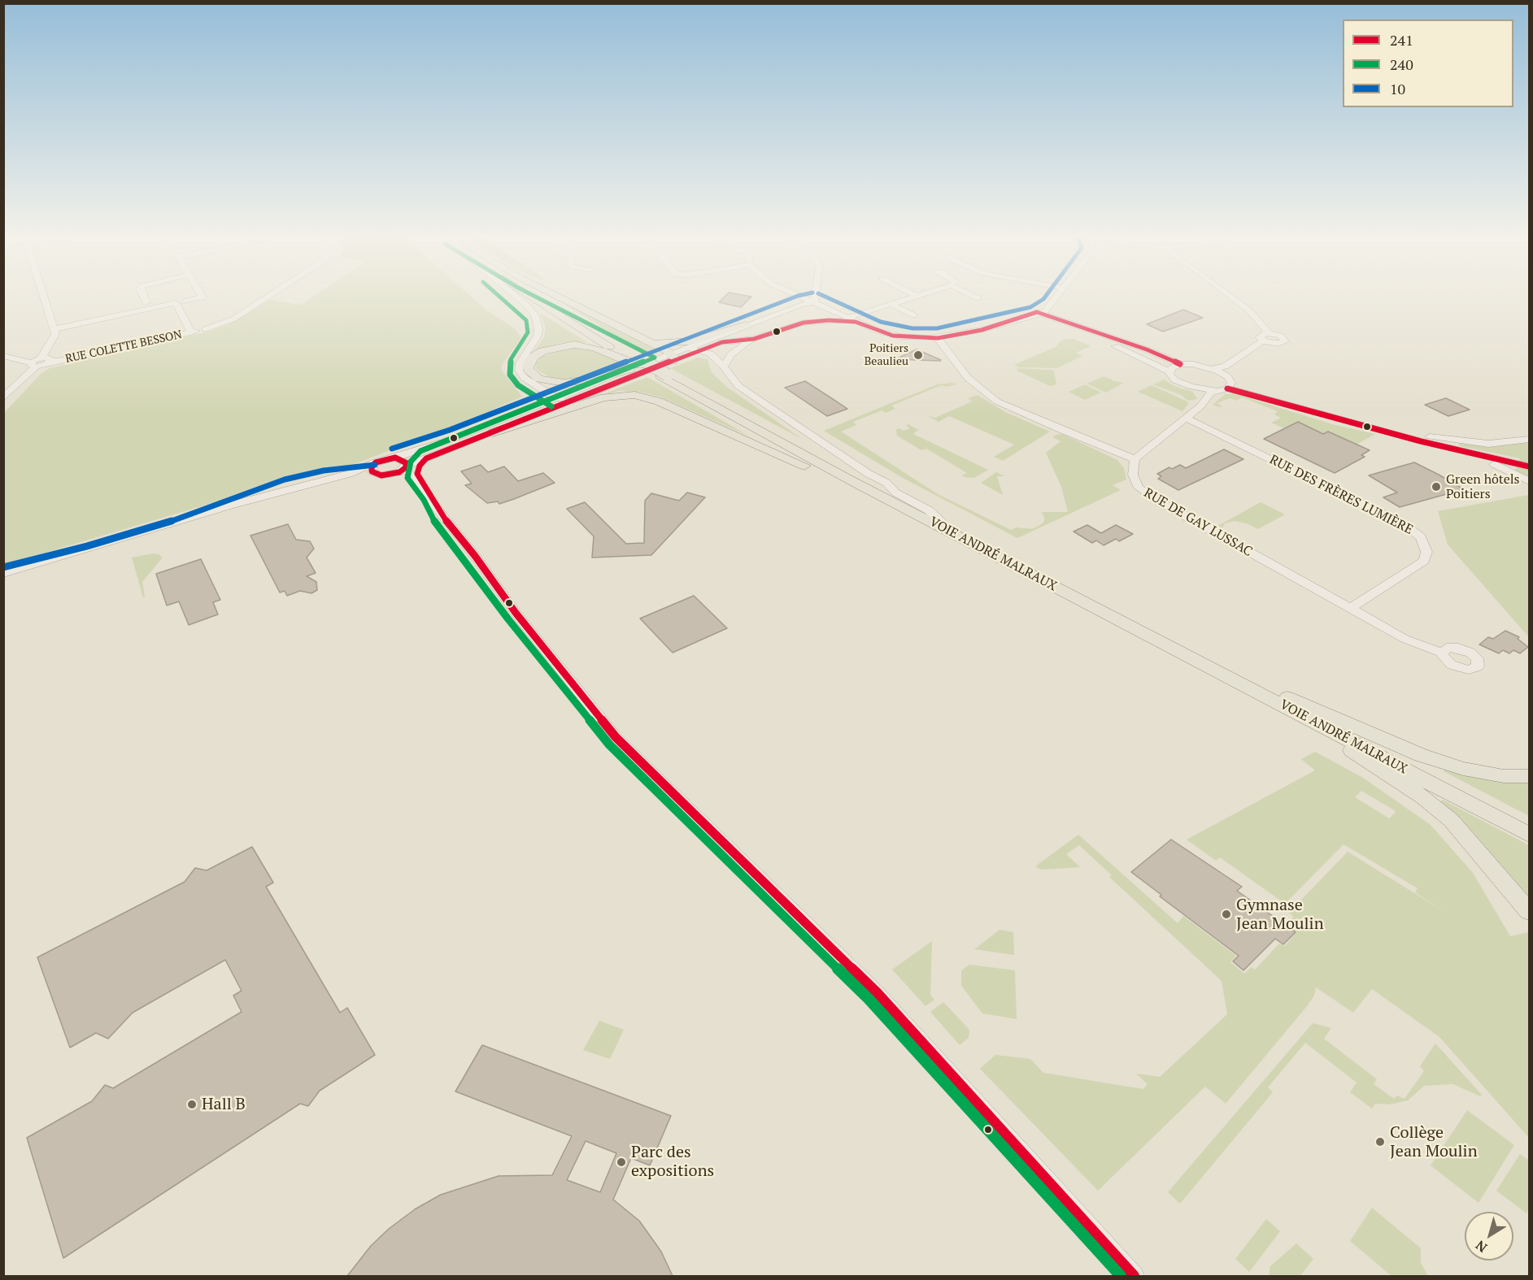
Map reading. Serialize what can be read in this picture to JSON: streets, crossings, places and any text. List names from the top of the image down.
{
  "streets": {
    "main road": ["VOIE ANDRÉ MALRAUX"],
    "street": ["RUE COLETTE BESSON", "RUE DES FRÈRES LUMIÈRE", "RUE DE GAY LUSSAC"]
  },
  "crossings": [
    ["RUE DES FRÈRES LUMIÈRE", "RUE DE GAY LUSSAC"]
  ],
  "places": [
    "Poitiers Beaulieu",
    "Green hôtels Poitiers",
    "Gymnase Jean Moulin",
    "Hall B",
    "Collège Jean Moulin",
    "Parc des expositions"
  ],
  "lines": ["transit line 240", "transit line 10", "transit line 241"],
  "legend": ["241", "240", "10"],
  "north": "bottom left"
}
